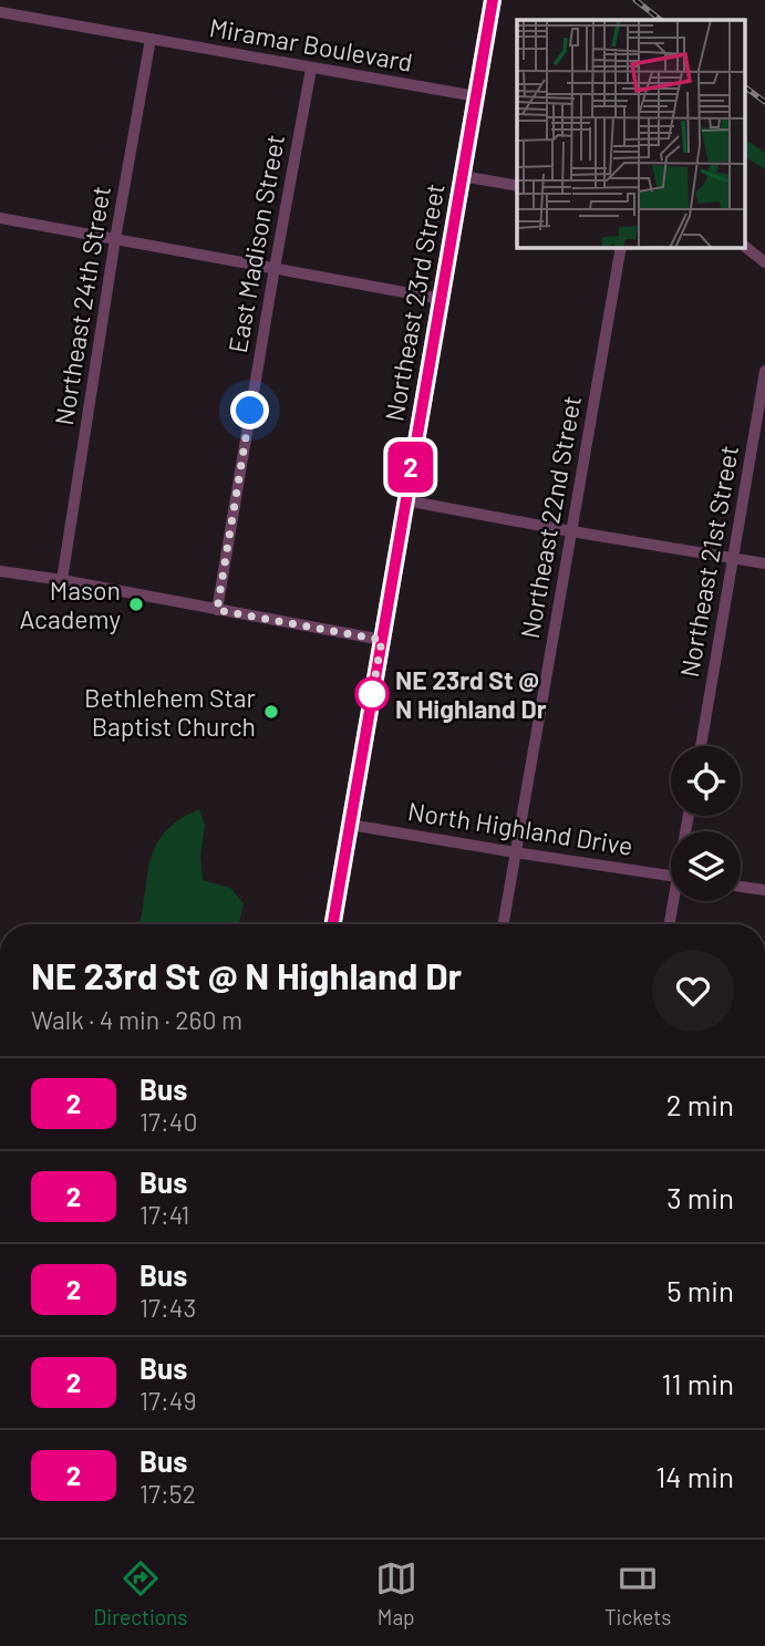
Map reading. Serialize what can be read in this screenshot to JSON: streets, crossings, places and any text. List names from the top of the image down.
{
  "streets": {
    "main road": ["Northeast 23rd Street"],
    "street": [
      "Miramar Boulevard",
      "East Madison Street",
      "Northeast 24th Street",
      "Northeast 22nd Street",
      "Northeast 21st Street",
      "North Highland Drive"
    ]
  },
  "crossings": [
    ["Miramar Boulevard", "East Madison Street"],
    ["Miramar Boulevard", "Northeast 23rd Street"],
    ["Miramar Boulevard", "Northeast 24th Street"],
    ["Northeast 23rd Street", "North Highland Drive"],
    ["Northeast 22nd Street", "North Highland Drive"]
  ],
  "places": ["Mason Academy", "NE 23rd St @ N Highland Dr", "Bethlehem Star Baptist Church"],
  "lines": ["bus line 2"],
  "page": {
    "on_map": "2",
    "heading": ["NE 23rd St @ N Highland Dr", "Walk · 4 min · 260 m"],
    "list": [
      {
        "mark": "2",
        "name": "Bus",
        "note": "17:40",
        "value": "2 min"
      },
      {
        "mark": "2",
        "name": "Bus",
        "note": "17:41",
        "value": "3 min"
      },
      {
        "mark": "2",
        "name": "Bus",
        "note": "17:43",
        "value": "5 min"
      },
      {
        "mark": "2",
        "name": "Bus",
        "note": "17:49",
        "value": "11 min"
      },
      {
        "mark": "2",
        "name": "Bus",
        "note": "17:52",
        "value": "14 min"
      }
    ],
    "tabs": ["Directions", "Map", "Tickets"]
  }
}
